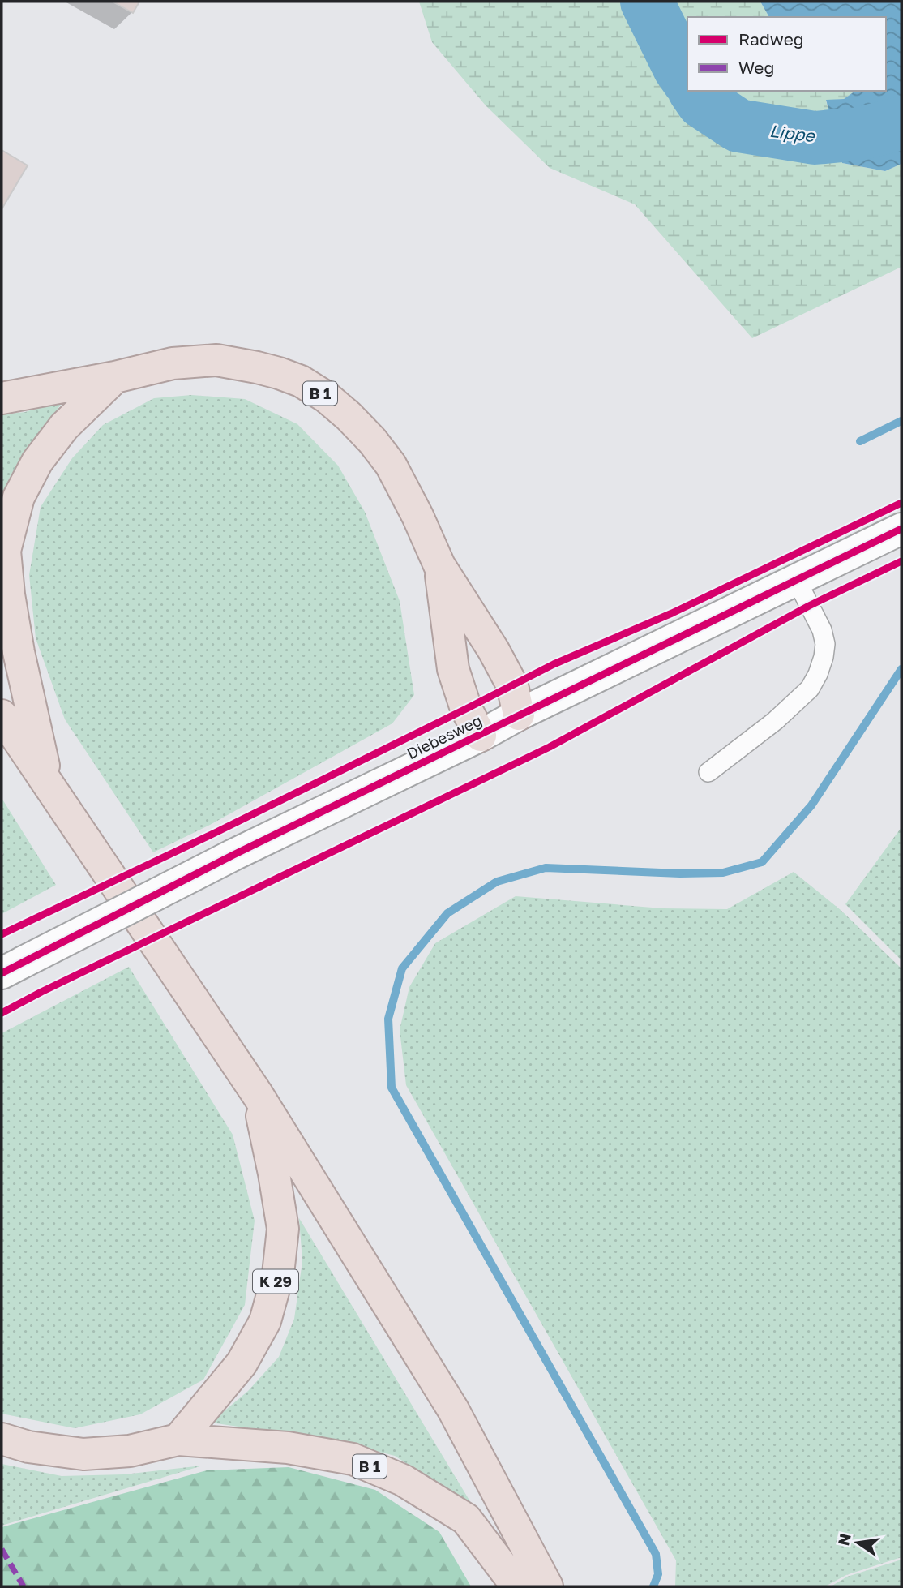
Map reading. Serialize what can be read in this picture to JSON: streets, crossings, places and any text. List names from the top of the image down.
{
  "streets": {
    "highway": ["B 1", "K 29"],
    "main road": ["Diebesweg"]
  },
  "crossings": [
    ["B 1", "Diebesweg"],
    ["B 1", "K 29"]
  ],
  "water": ["Lippe"],
  "legend": ["Radweg", "Weg"],
  "north": "left"
}
